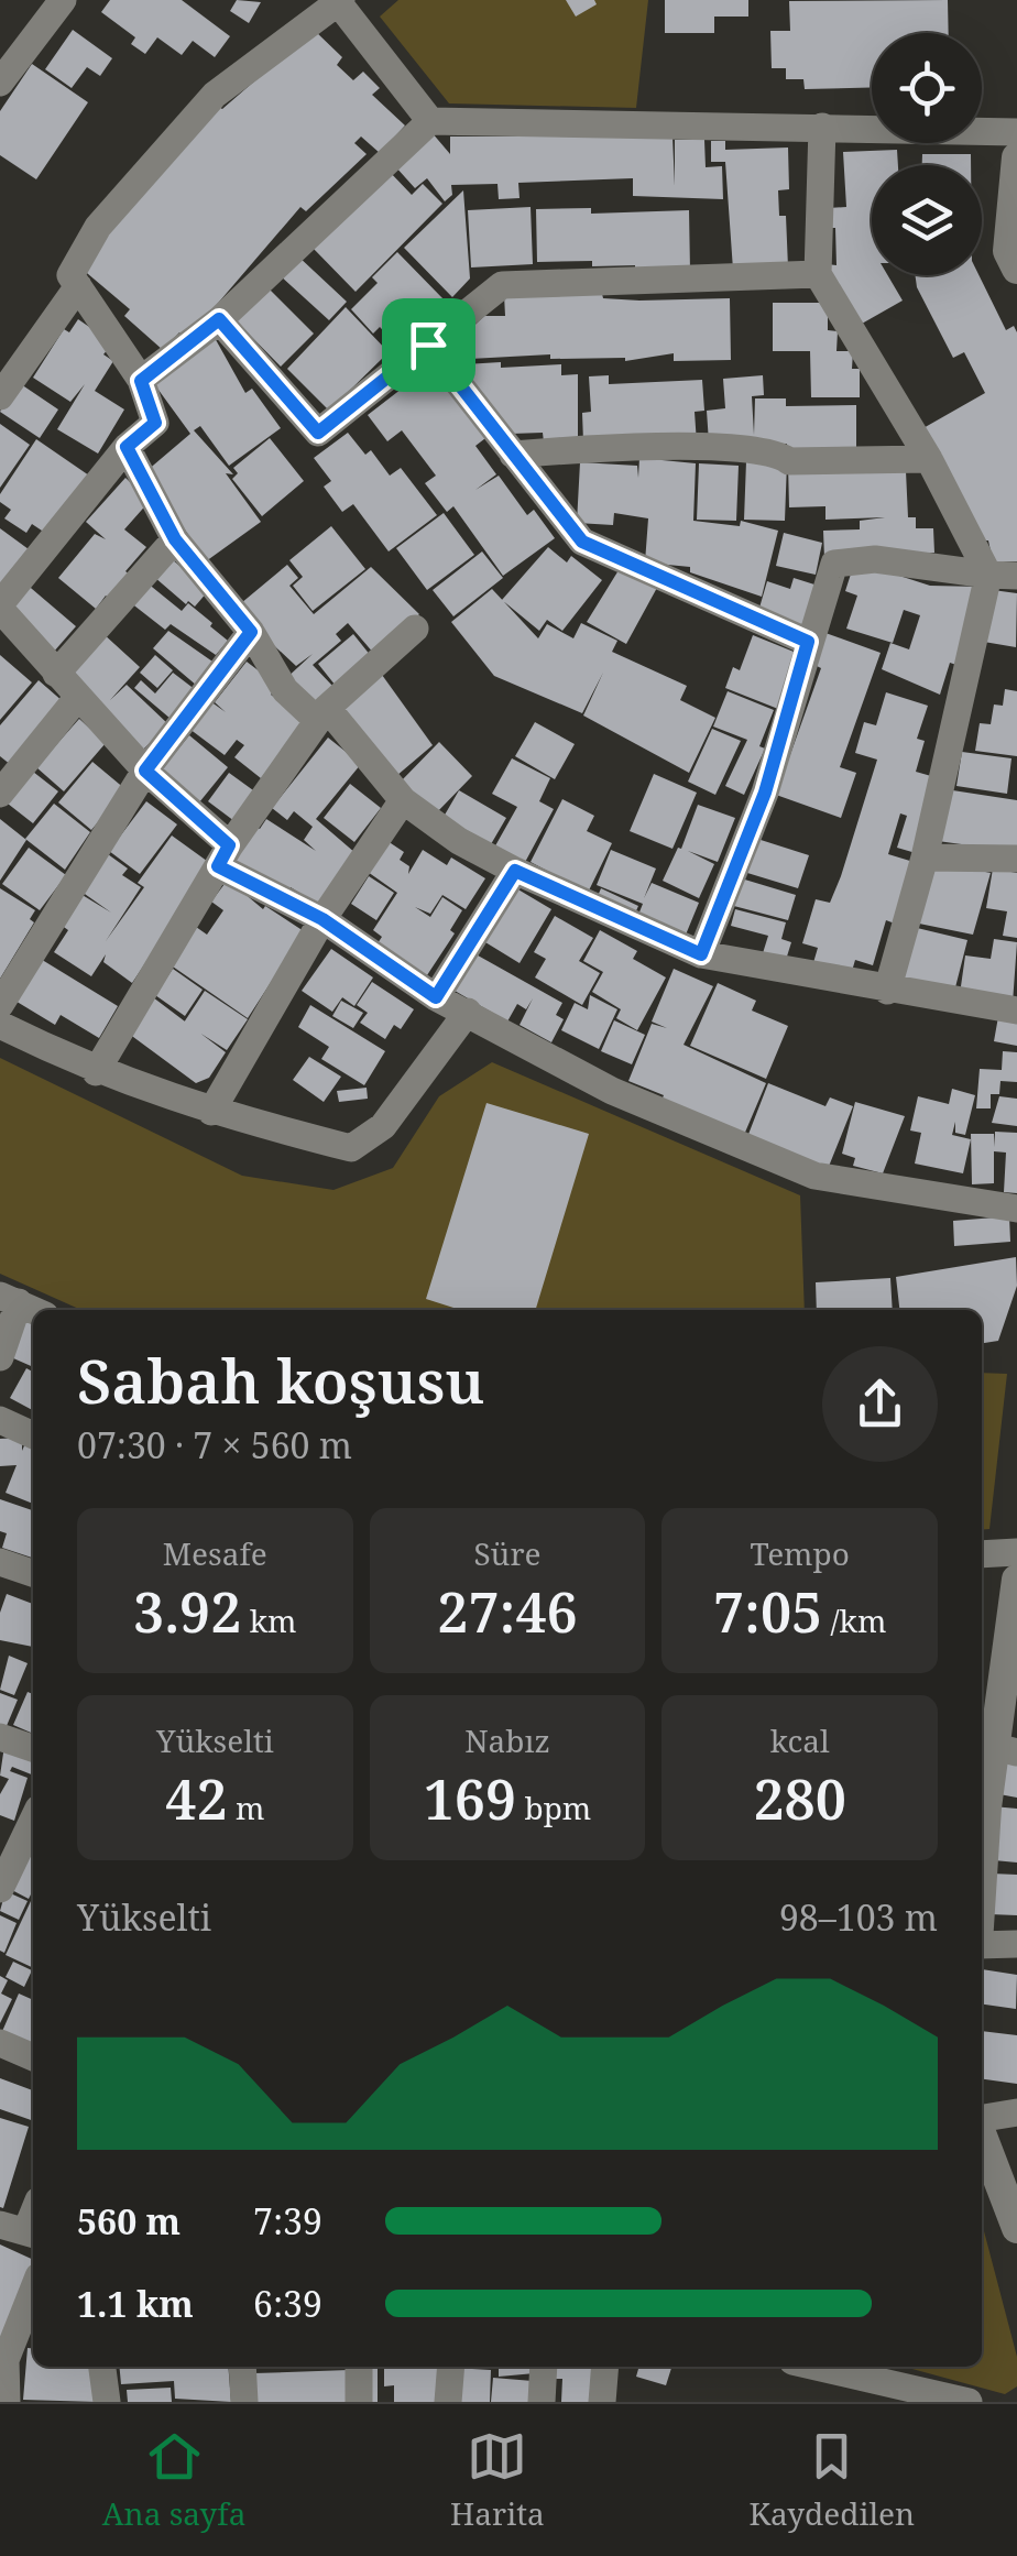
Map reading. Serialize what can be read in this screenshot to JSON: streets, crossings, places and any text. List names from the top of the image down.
{
  "page": {
    "heading": ["Sabah koşusu", "07:30 · 7 × 560 m"],
    "stats": [
      ["Mesafe", "3.92 km"],
      ["Süre", "27:46"],
      ["Tempo", "7:05 /km"],
      ["Yükselti", "42 m"],
      ["Nabız", "169 bpm"],
      ["kcal", "280"]
    ],
    "chart": ["Yükselti", "98–103 m"],
    "list": [
      {
        "name": "560 m",
        "note": "7:39"
      },
      {
        "name": "1.1 km",
        "note": "6:39"
      }
    ],
    "tabs": ["Ana sayfa", "Harita", "Kaydedilen"]
  }
}
